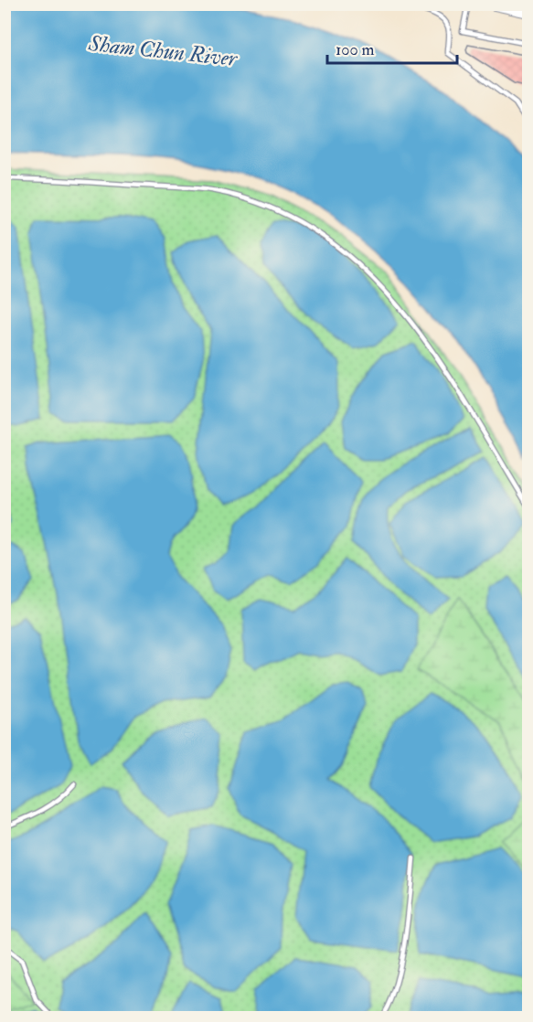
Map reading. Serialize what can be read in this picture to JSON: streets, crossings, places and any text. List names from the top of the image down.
{
  "water": ["Sham Chun River"],
  "scale_bar": "100 m"
}
